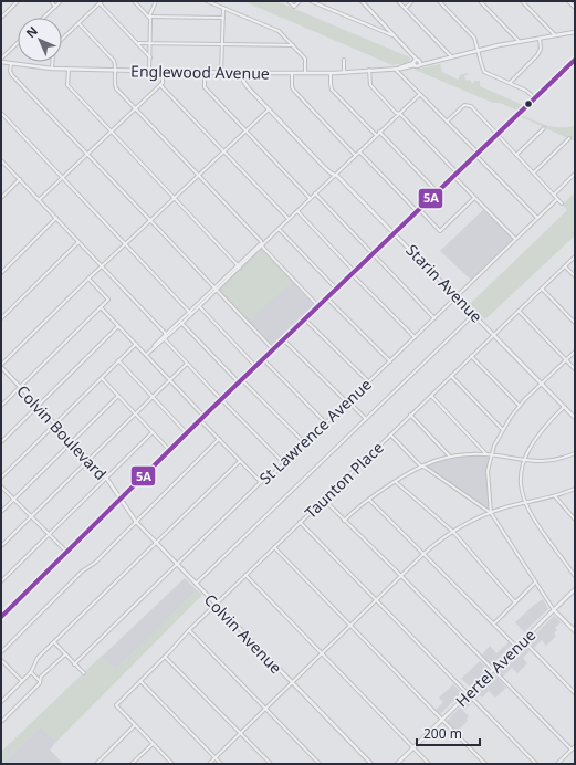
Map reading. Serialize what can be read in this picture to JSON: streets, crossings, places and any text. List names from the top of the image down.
{
  "streets": {
    "street": [
      "Englewood Avenue",
      "Starin Avenue",
      "St Lawrence Avenue",
      "Colvin Boulevard",
      "Taunton Place",
      "Colvin Avenue",
      "Hertel Avenue"
    ]
  },
  "crossings": [
    ["Englewood Avenue", "Starin Avenue"],
    ["Starin Avenue", "St Lawrence Avenue"],
    ["Starin Avenue", "Taunton Place"],
    ["St Lawrence Avenue", "Colvin Avenue"],
    ["Colvin Boulevard", "Colvin Avenue"],
    ["Taunton Place", "Colvin Avenue"]
  ],
  "lines": ["transit line 5A"],
  "scale_bar": "200 m",
  "north": "top left"
}
